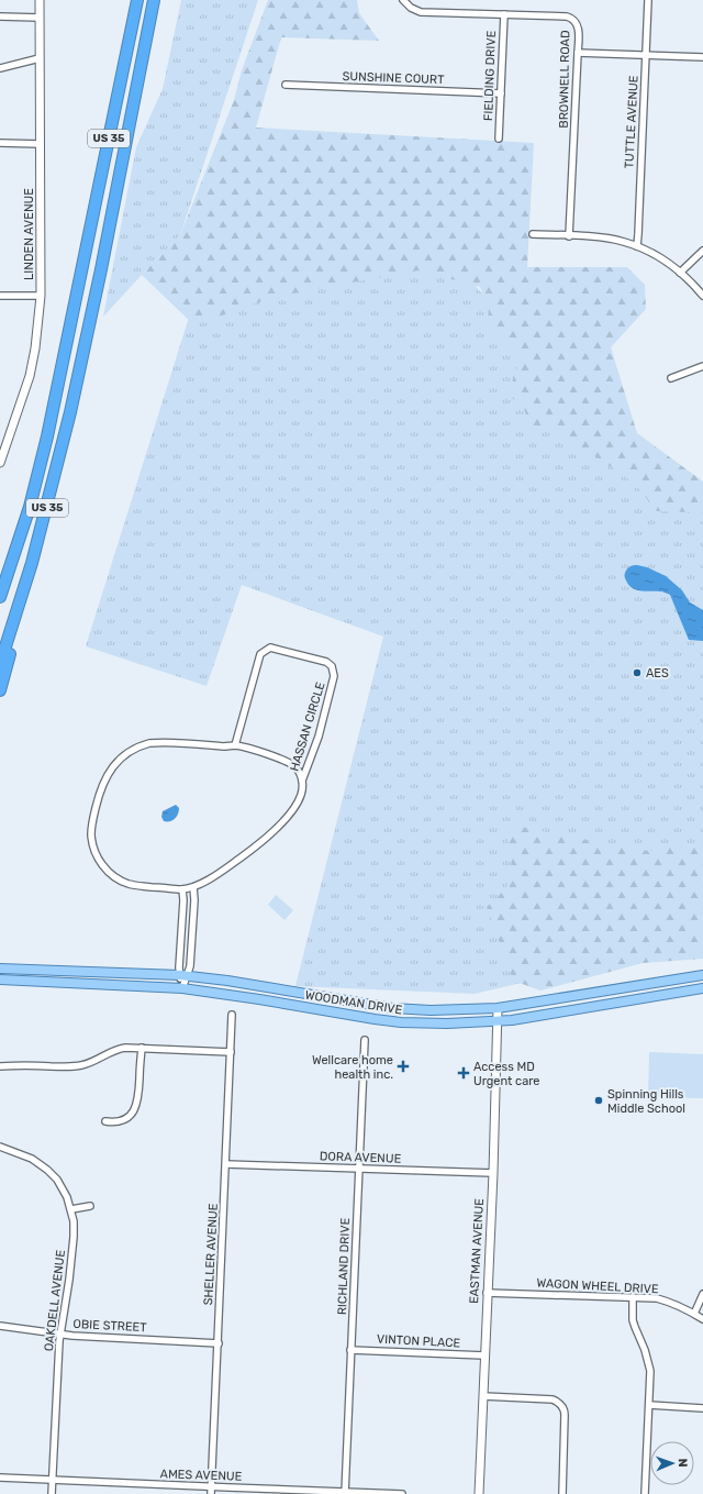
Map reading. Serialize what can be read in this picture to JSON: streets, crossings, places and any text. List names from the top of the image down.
{
  "streets": {
    "highway": ["US 35"],
    "main road": ["WOODMAN DRIVE"],
    "street": [
      "FIELDING DRIVE",
      "SUNSHINE COURT",
      "BROWNELL ROAD",
      "TUTTLE AVENUE",
      "LINDEN AVENUE",
      "HASSAN CIRCLE",
      "DORA AVENUE",
      "EASTMAN AVENUE",
      "SHELLER AVENUE",
      "RICHLAND DRIVE",
      "WAGON WHEEL DRIVE",
      "OAKDELL AVENUE",
      "OBIE STREET",
      "VINTON PLACE",
      "AMES AVENUE"
    ]
  },
  "crossings": [
    ["FIELDING DRIVE", "SUNSHINE COURT"],
    ["FIELDING DRIVE", "BROWNELL ROAD"],
    ["WOODMAN DRIVE", "EASTMAN AVENUE"],
    ["DORA AVENUE", "EASTMAN AVENUE"],
    ["DORA AVENUE", "SHELLER AVENUE"],
    ["DORA AVENUE", "RICHLAND DRIVE"],
    ["EASTMAN AVENUE", "WAGON WHEEL DRIVE"],
    ["EASTMAN AVENUE", "VINTON PLACE"],
    ["SHELLER AVENUE", "OBIE STREET"],
    ["SHELLER AVENUE", "AMES AVENUE"],
    ["RICHLAND DRIVE", "VINTON PLACE"],
    ["RICHLAND DRIVE", "AMES AVENUE"],
    ["OAKDELL AVENUE", "OBIE STREET"],
    ["OAKDELL AVENUE", "AMES AVENUE"]
  ],
  "places": {
    "other": ["AES", "Spinning Hills Middle School"],
    "health": ["Wellcare home health inc.", "Access MD Urgent care"]
  },
  "north": "right"
}
